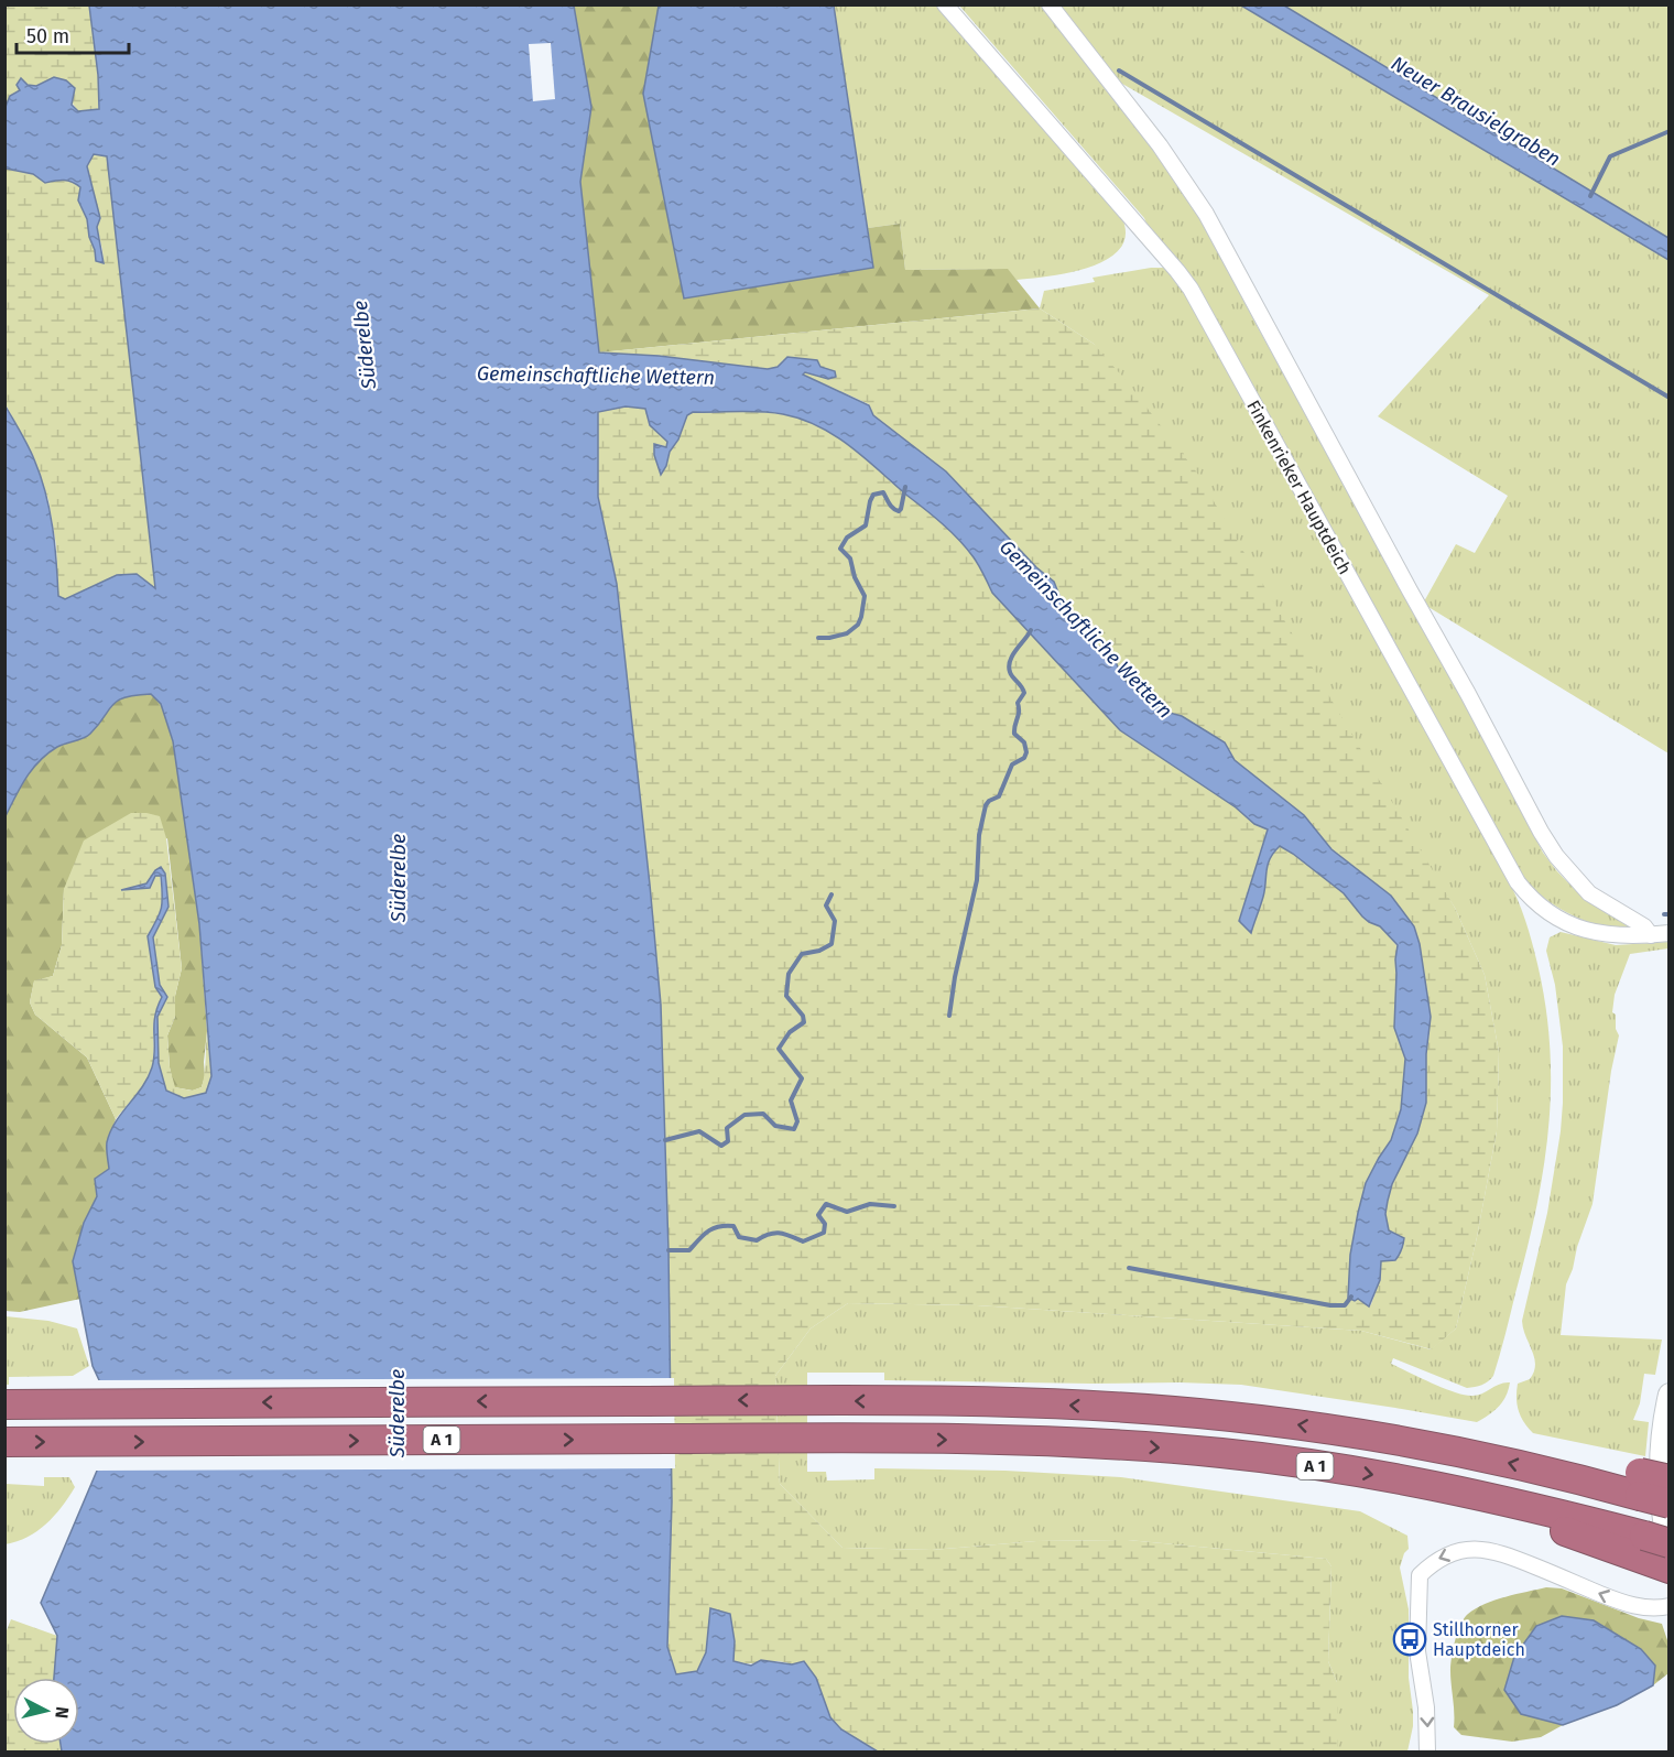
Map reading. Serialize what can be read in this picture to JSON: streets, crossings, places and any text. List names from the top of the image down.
{
  "streets": {
    "highway": ["A 1"],
    "street": ["Finkenrieker Hauptdeich"]
  },
  "water": ["Neuer Brausielgraben", "Süderelbe", "Gemeinschaftliche Wettern"],
  "places": {
    "bus stop": ["Stillhorner Hauptdeich"]
  },
  "scale_bar": "50 m",
  "north": "right"
}
